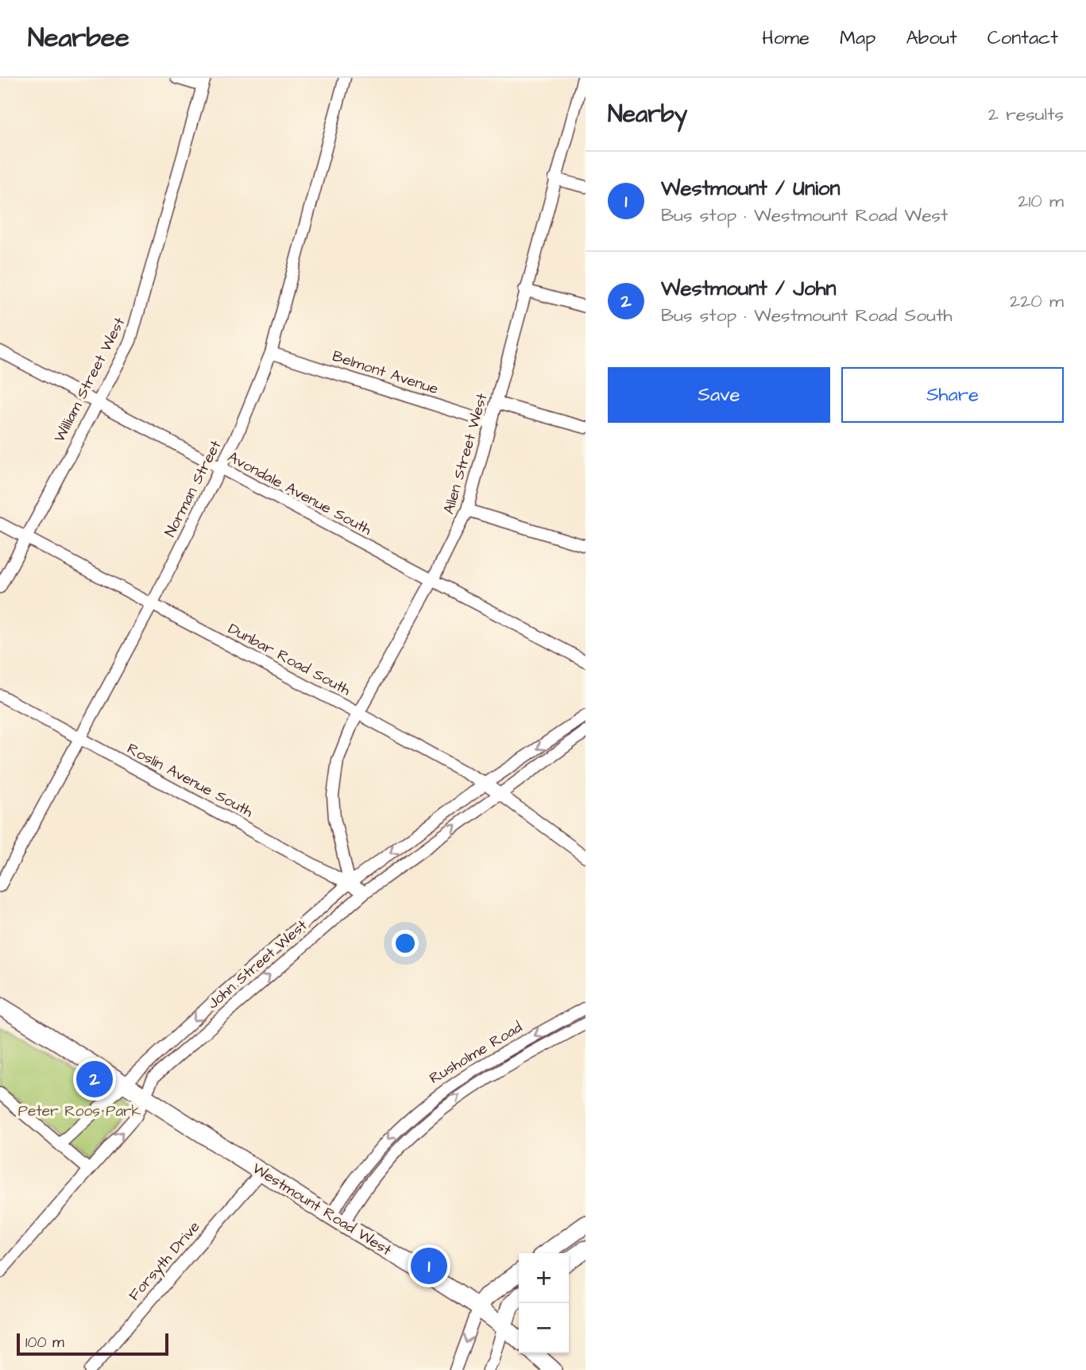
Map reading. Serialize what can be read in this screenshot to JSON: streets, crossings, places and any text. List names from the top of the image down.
{
  "streets": {
    "main road": ["Westmount Road West"],
    "street": [
      "Belmont Avenue",
      "William Street West",
      "Allen Street West",
      "Norman Street",
      "Avondale Avenue South",
      "Dunbar Road South",
      "Roslin Avenue South",
      "John Street West",
      "Rusholme Road",
      "Forsyth Drive"
    ]
  },
  "crossings": [
    ["Belmont Avenue", "Allen Street West"],
    ["Belmont Avenue", "Norman Street"],
    ["William Street West", "Avondale Avenue South"],
    ["William Street West", "Dunbar Road South"],
    ["Allen Street West", "Avondale Avenue South"],
    ["Allen Street West", "Dunbar Road South"],
    ["Allen Street West", "Roslin Avenue South"],
    ["Allen Street West", "John Street West"],
    ["Norman Street", "Avondale Avenue South"],
    ["Norman Street", "Dunbar Road South"],
    ["Norman Street", "Roslin Avenue South"],
    ["Dunbar Road South", "John Street West"],
    ["Roslin Avenue South", "John Street West"],
    ["John Street West", "Westmount Road West"],
    ["Rusholme Road", "Westmount Road West"],
    ["Westmount Road West", "Forsyth Drive"]
  ],
  "parks": ["Peter Roos Park"],
  "scale_bar": "100 m",
  "page": {
    "header": "Nearbee",
    "nav": [
      "Home",
      "Map",
      "About",
      "Contact"
    ],
    "heading": ["Nearby", "2 results"],
    "list": [
      {
        "mark": "1",
        "name": "Westmount / Union",
        "note": "Bus stop · Westmount Road West",
        "value": "210 m"
      },
      {
        "mark": "2",
        "name": "Westmount / John",
        "note": "Bus stop · Westmount Road South",
        "value": "220 m"
      }
    ],
    "buttons": ["Save", "Share"],
    "pins": ["2", "1"],
    "map_buttons": ["+", "−"],
    "scale": "100 m"
  }
}
